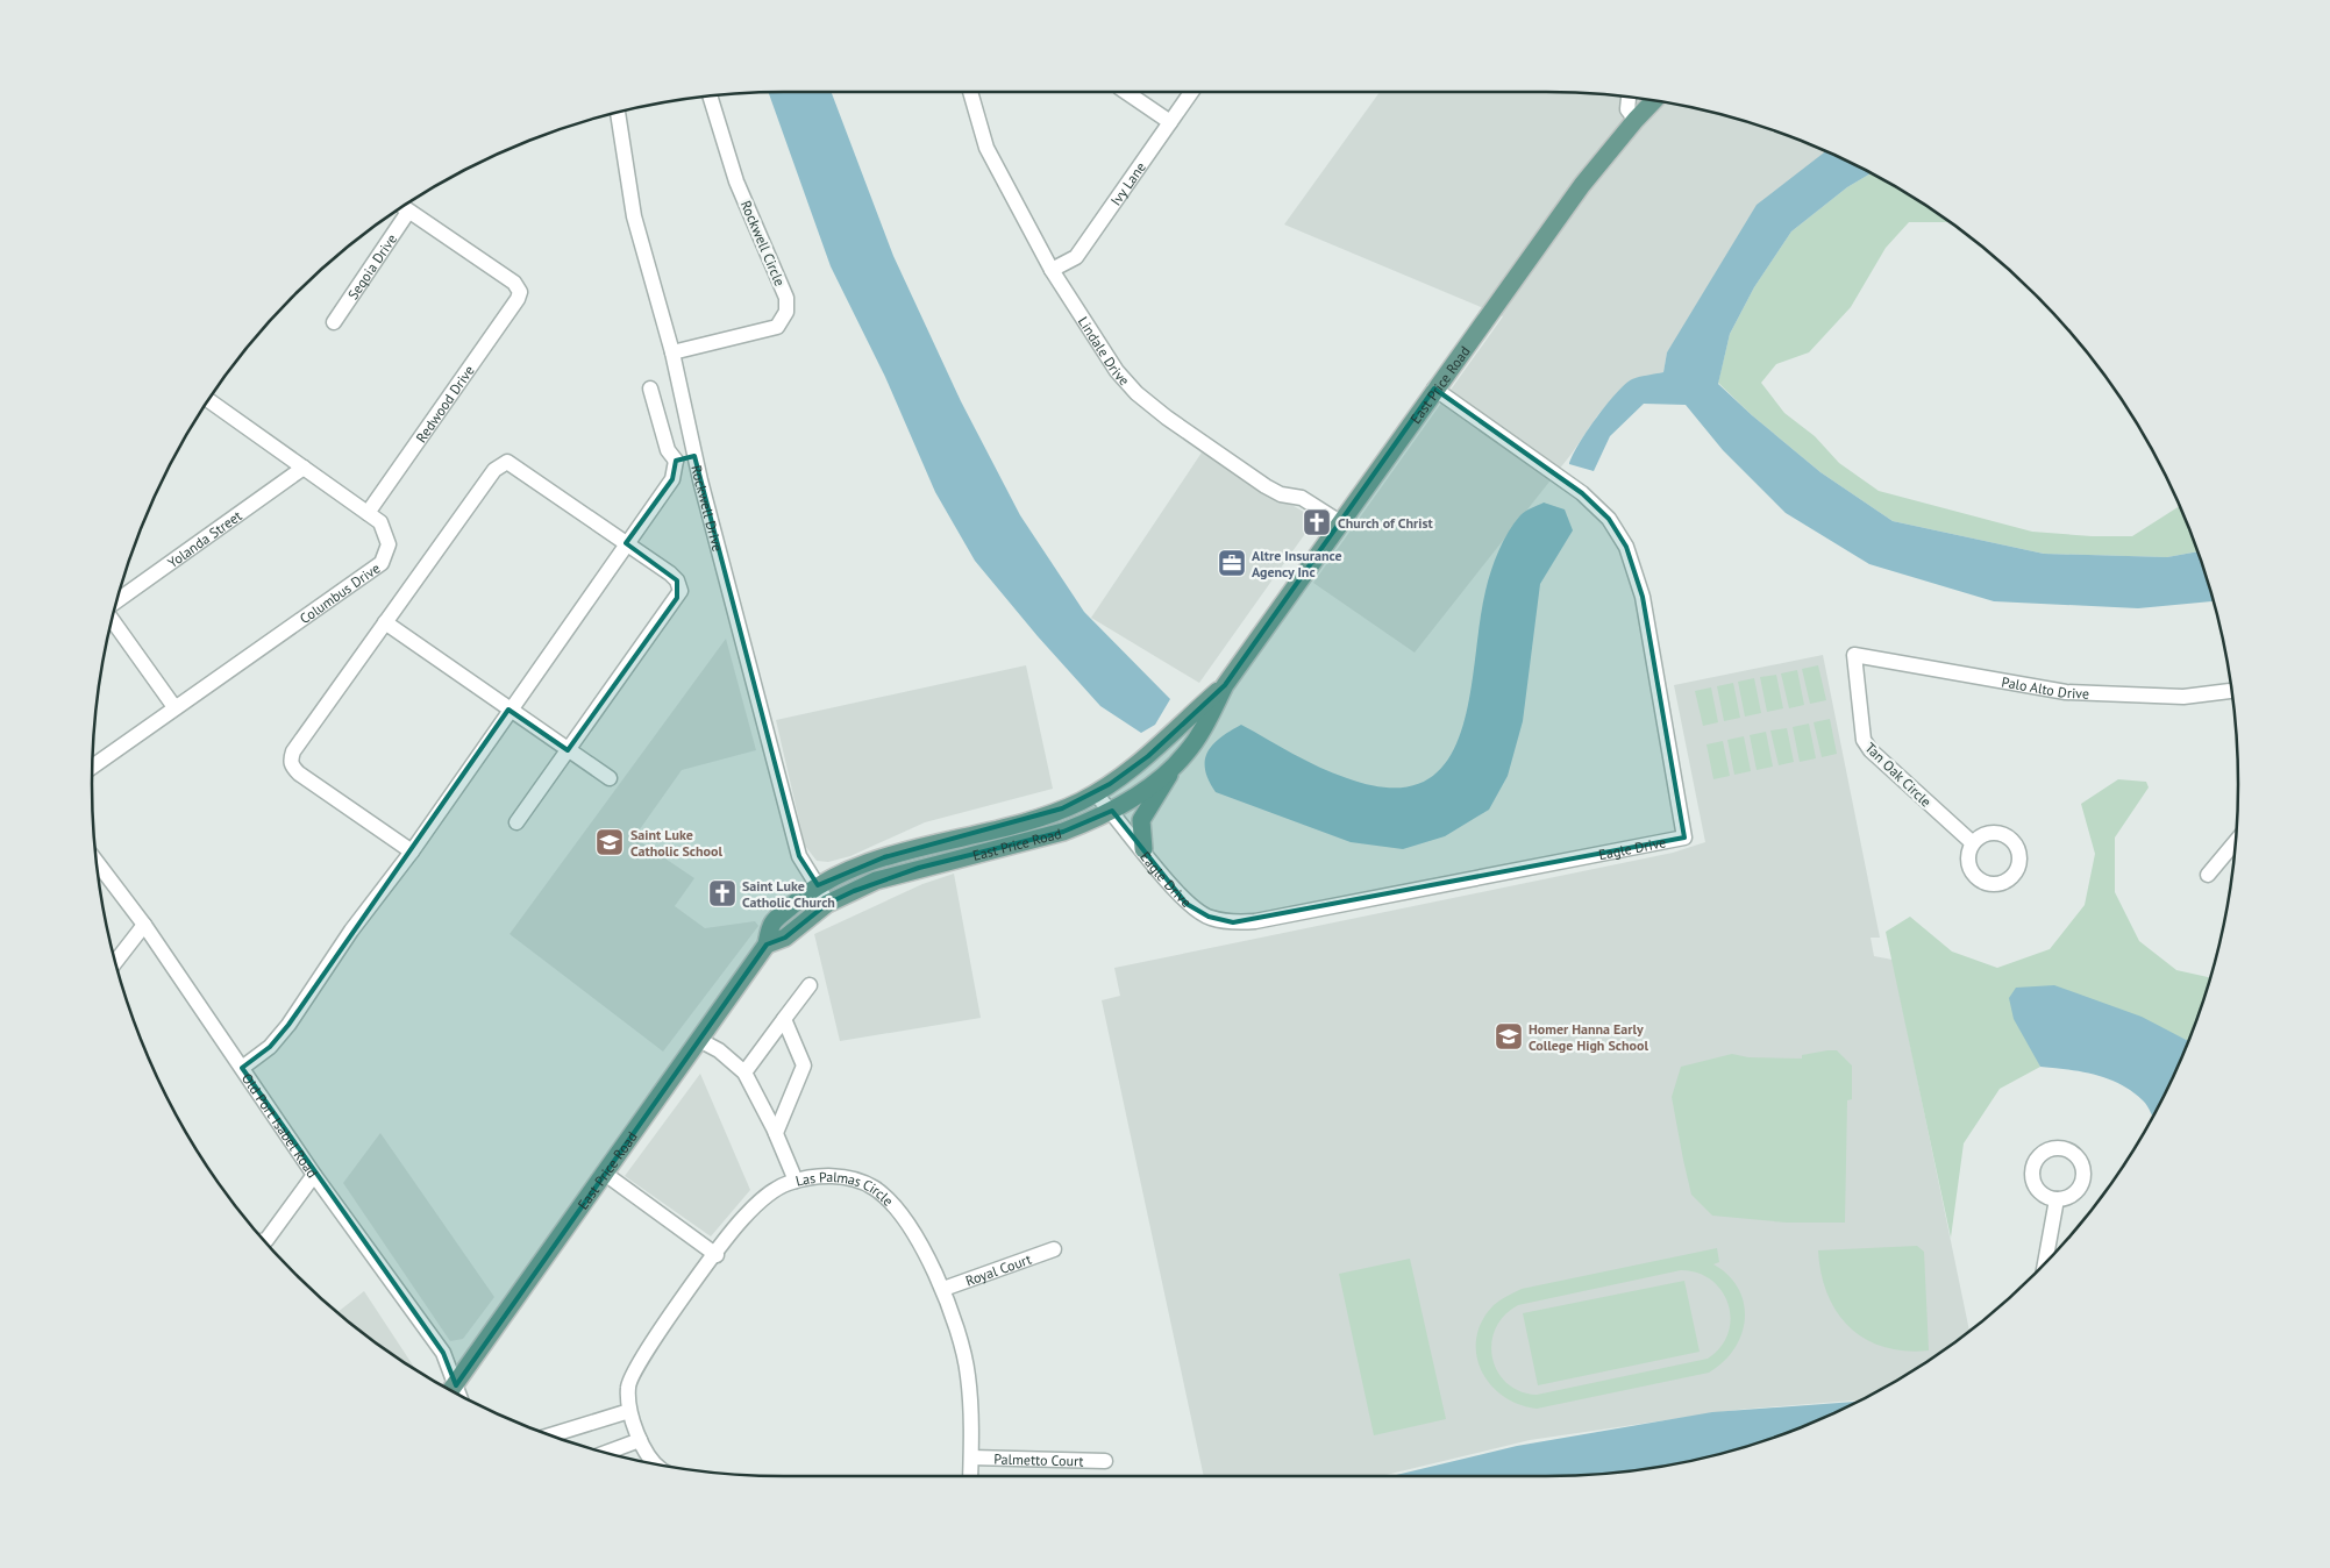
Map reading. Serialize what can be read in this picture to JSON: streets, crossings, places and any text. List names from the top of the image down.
{
  "streets": {
    "main road": ["East Price Road"],
    "street": [
      "Ivy Lane",
      "Rockwell Circle",
      "Seqoia Drive",
      "Lindale Drive",
      "Redwood Drive",
      "Rockwell Drive",
      "Yolanda Street",
      "Columbus Drive",
      "Palo Alto Drive",
      "Tan Oak Circle",
      "Eagle Drive",
      "Old Port Isabel Road",
      "Las Palmas Circle",
      "Royal Court",
      "Palmetto Court"
    ]
  },
  "crossings": [
    ["Ivy Lane", "Lindale Drive"],
    ["Rockwell Circle", "Rockwell Drive"],
    ["Seqoia Drive", "Redwood Drive"],
    ["Lindale Drive", "East Price Road"],
    ["East Price Road", "Rockwell Drive"],
    ["East Price Road", "Eagle Drive"],
    ["East Price Road", "Old Port Isabel Road"],
    ["Redwood Drive", "Columbus Drive"],
    ["Yolanda Street", "Columbus Drive"],
    ["Palo Alto Drive", "Tan Oak Circle"],
    ["Las Palmas Circle", "Royal Court"],
    ["Las Palmas Circle", "Palmetto Court"]
  ],
  "places": {
    "church": ["Church of Christ", "Saint Luke Catholic Church"],
    "office": ["Altre Insurance Agency Inc"],
    "school or university": ["Saint Luke Catholic School", "Homer Hanna Early College High School"]
  }
}
